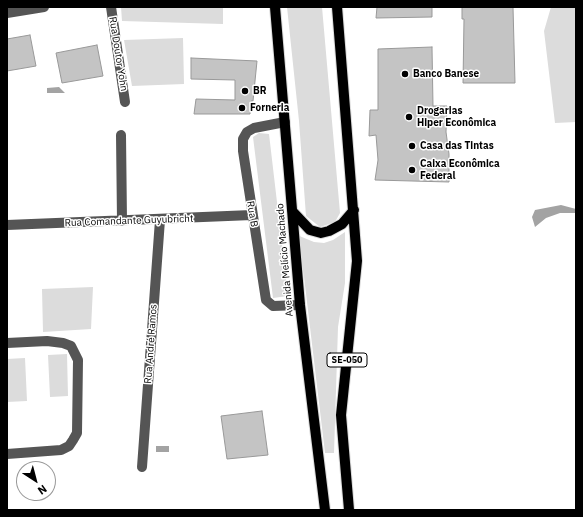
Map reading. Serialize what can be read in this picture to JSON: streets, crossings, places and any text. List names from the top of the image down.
{
  "streets": {
    "main road": ["Avenida Melício Machado", "SE-050"],
    "street": [
      "Rua Doutor Yohn",
      "Rua B",
      "Rua Comandante Guyubricht",
      "Rua André Ramos"
    ]
  },
  "crossings": [
    ["Rua B", "Rua Comandante Guyubricht"],
    ["Rua B", "Avenida Melício Machado"],
    ["Rua Comandante Guyubricht", "Rua André Ramos"]
  ],
  "places": [
    "Banco Banese",
    "BR",
    "Forneria",
    "Drogarias Hiper Econômica",
    "Casa das Tintas",
    "Caixa Econômica Federal"
  ],
  "north": "bottom right"
}
